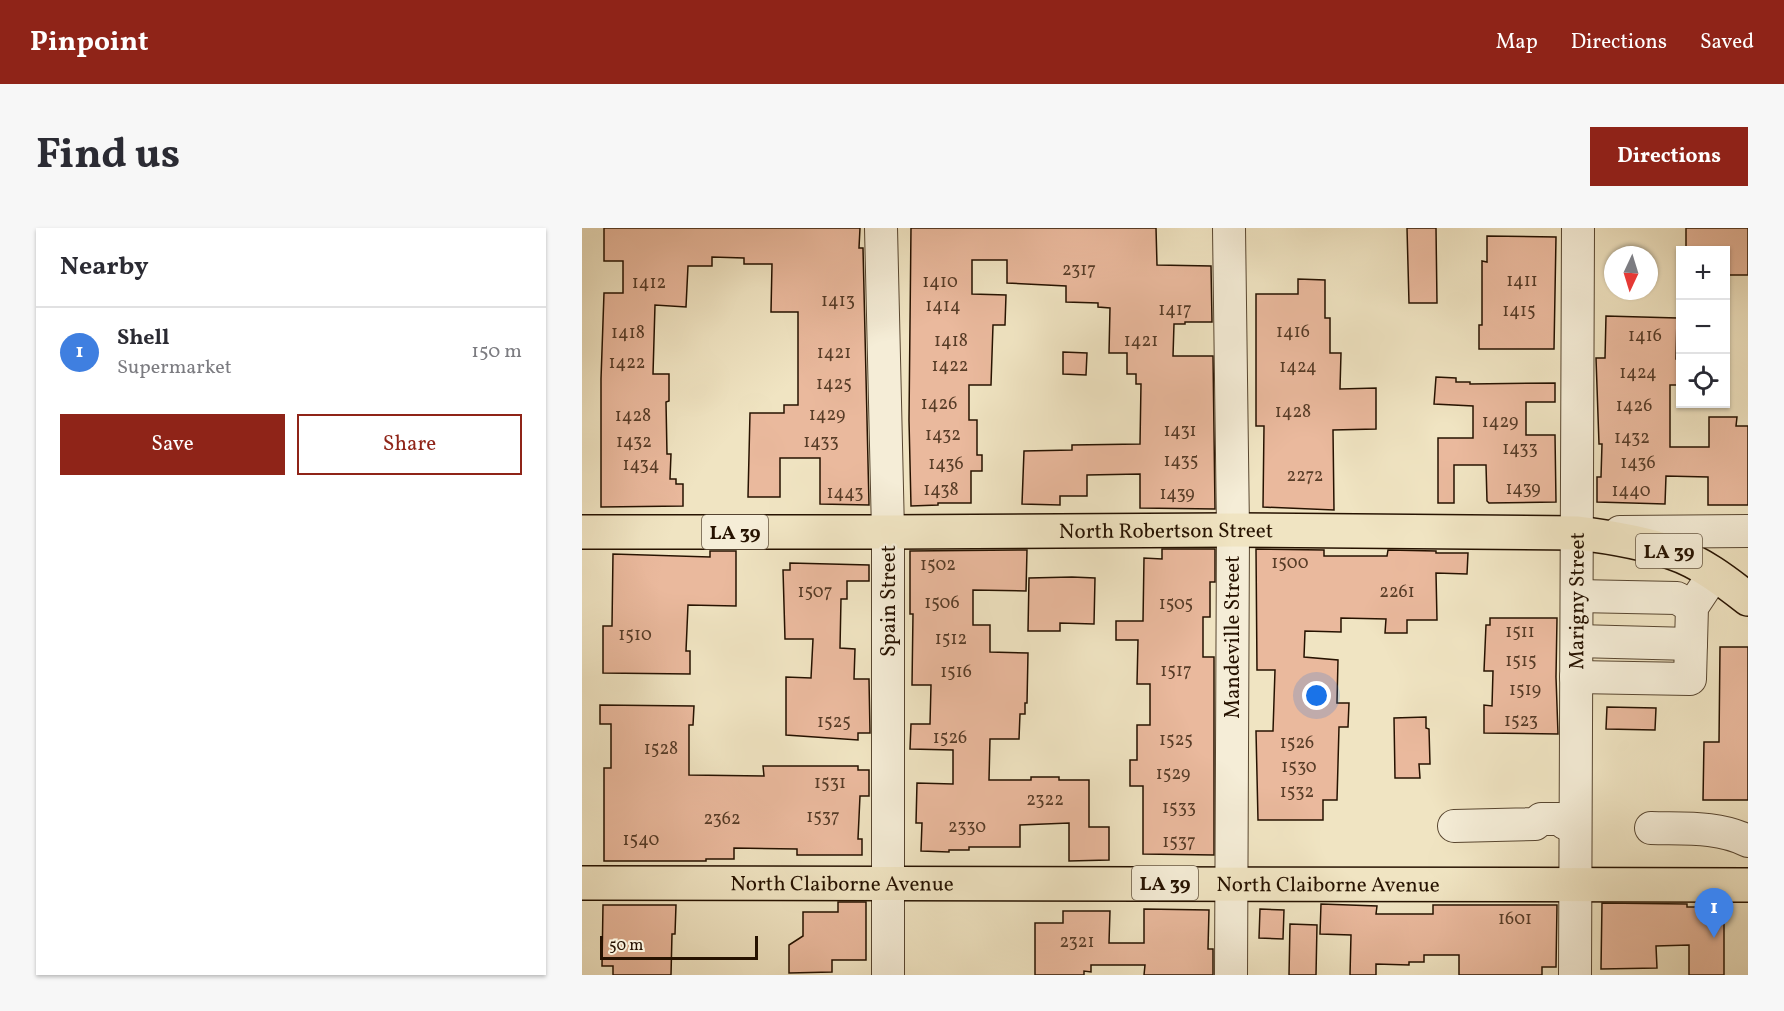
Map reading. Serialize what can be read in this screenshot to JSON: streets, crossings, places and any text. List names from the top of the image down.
{
  "streets": {
    "main road": ["North Robertson Street", "LA 39", "North Claiborne Avenue"],
    "street": ["Spain Street", "Marigny Street", "Mandeville Street"]
  },
  "crossings": [
    ["North Robertson Street", "LA 39"],
    ["North Robertson Street", "Spain Street"],
    ["North Robertson Street", "Marigny Street"],
    ["North Robertson Street", "Mandeville Street"],
    ["LA 39", "Marigny Street"],
    ["Spain Street", "North Claiborne Avenue"],
    ["Marigny Street", "North Claiborne Avenue"],
    ["Mandeville Street", "North Claiborne Avenue"]
  ],
  "house_numbers": [
    "2317",
    "1411",
    "1410",
    "1412",
    "1413",
    "1414",
    "1417",
    "1415",
    "1416",
    "1418",
    "1416",
    "1418",
    "1421",
    "1421",
    "1422",
    "1422",
    "1424",
    "1424",
    "1425",
    "1426",
    "1426",
    "1428",
    "1429",
    "1428",
    "1429",
    "1431",
    "1432",
    "1432",
    "1432",
    "1433",
    "1433",
    "1435",
    "1436",
    "1436",
    "1434",
    "2272",
    "1439",
    "1438",
    "1440",
    "1443",
    "1439",
    "1500",
    "1502",
    "1507",
    "2261",
    "1506",
    "1505",
    "1511",
    "1510",
    "1512",
    "1515",
    "1517",
    "1516",
    "1519",
    "1523",
    "1525",
    "1526",
    "1525",
    "1526",
    "1528",
    "1530",
    "1529",
    "1531",
    "1532",
    "2322",
    "1533",
    "1537",
    "2362",
    "2330",
    "1540",
    "1537",
    "1601",
    "2321"
  ],
  "scale_bar": "50 m",
  "north": "bottom",
  "page": {
    "header": "Pinpoint",
    "nav": ["Map", "Directions", "Saved"],
    "title": "Find us",
    "buttons": [
      "Directions",
      ["Save", "Share"]
    ],
    "heading": "Nearby",
    "map_buttons": ["+", "−"],
    "list": [
      {
        "mark": "1",
        "name": "Shell",
        "note": "Supermarket",
        "value": "150 m"
      }
    ],
    "pins": "1",
    "scale": "50 m"
  }
}
